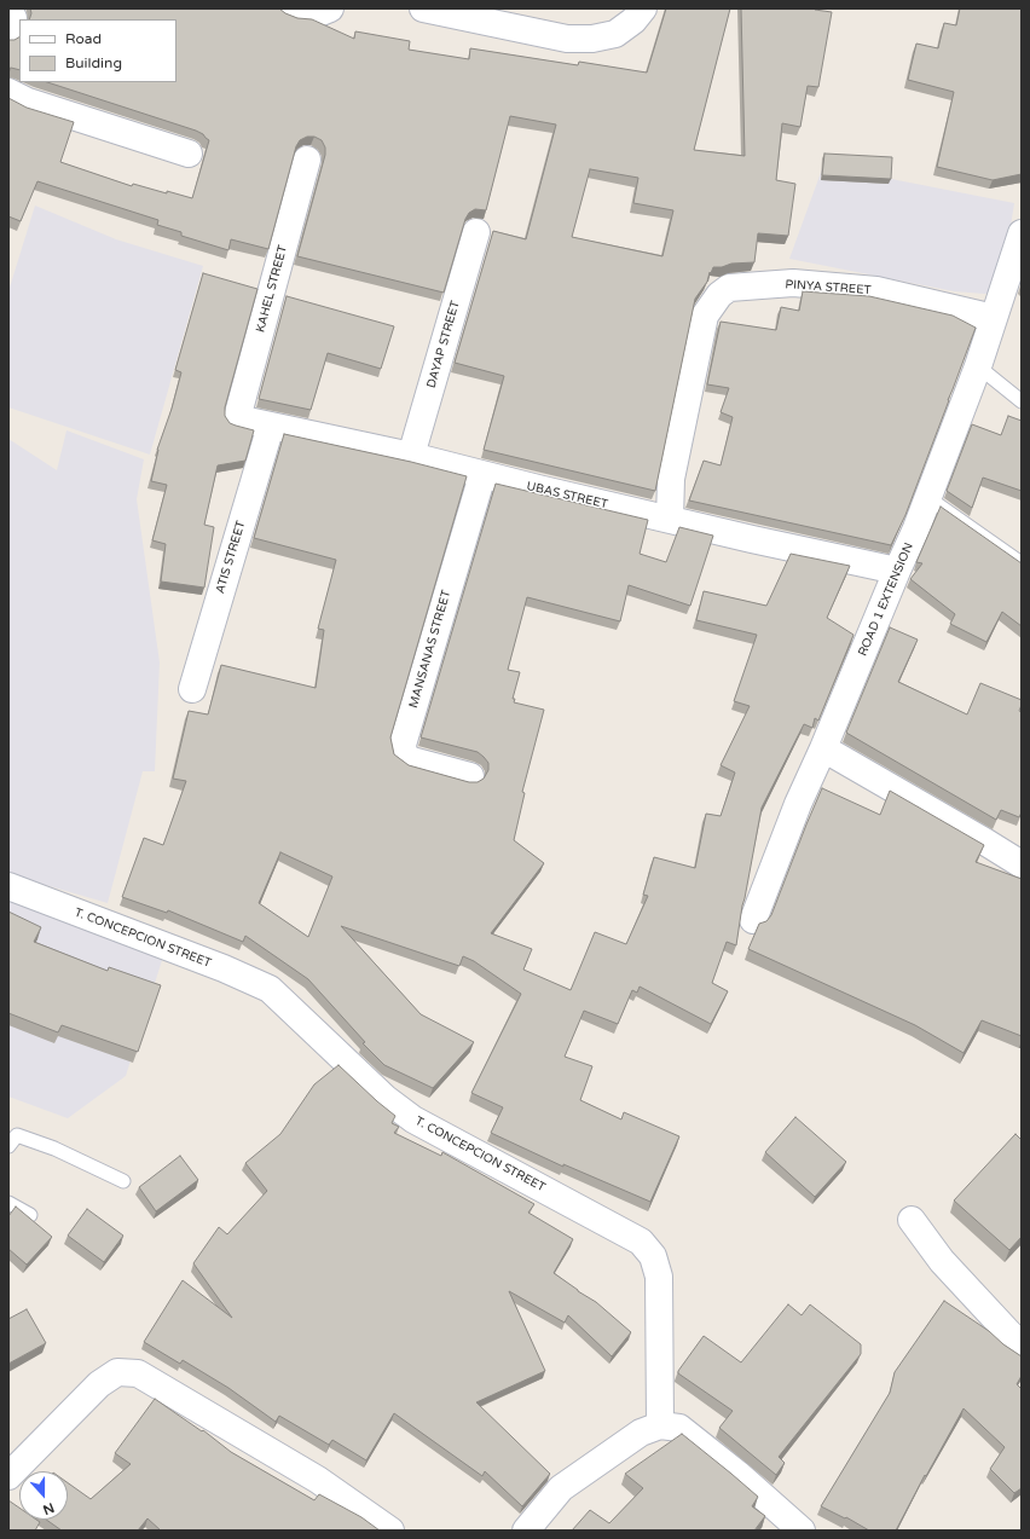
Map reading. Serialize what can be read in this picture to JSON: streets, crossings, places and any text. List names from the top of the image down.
{
  "streets": {
    "street": [
      "PINYA STREET",
      "KAHEL STREET",
      "DAYAP STREET",
      "UBAS STREET",
      "ATIS STREET",
      "ROAD 1 EXTENSION",
      "MANSANAS STREET",
      "T. CONCEPCION STREET"
    ]
  },
  "crossings": [
    ["PINYA STREET", "UBAS STREET"],
    ["PINYA STREET", "ROAD 1 EXTENSION"],
    ["KAHEL STREET", "UBAS STREET"],
    ["DAYAP STREET", "UBAS STREET"],
    ["UBAS STREET", "ATIS STREET"],
    ["UBAS STREET", "ROAD 1 EXTENSION"],
    ["UBAS STREET", "MANSANAS STREET"]
  ],
  "legend": ["Road", "Building"],
  "north": "bottom"
}
